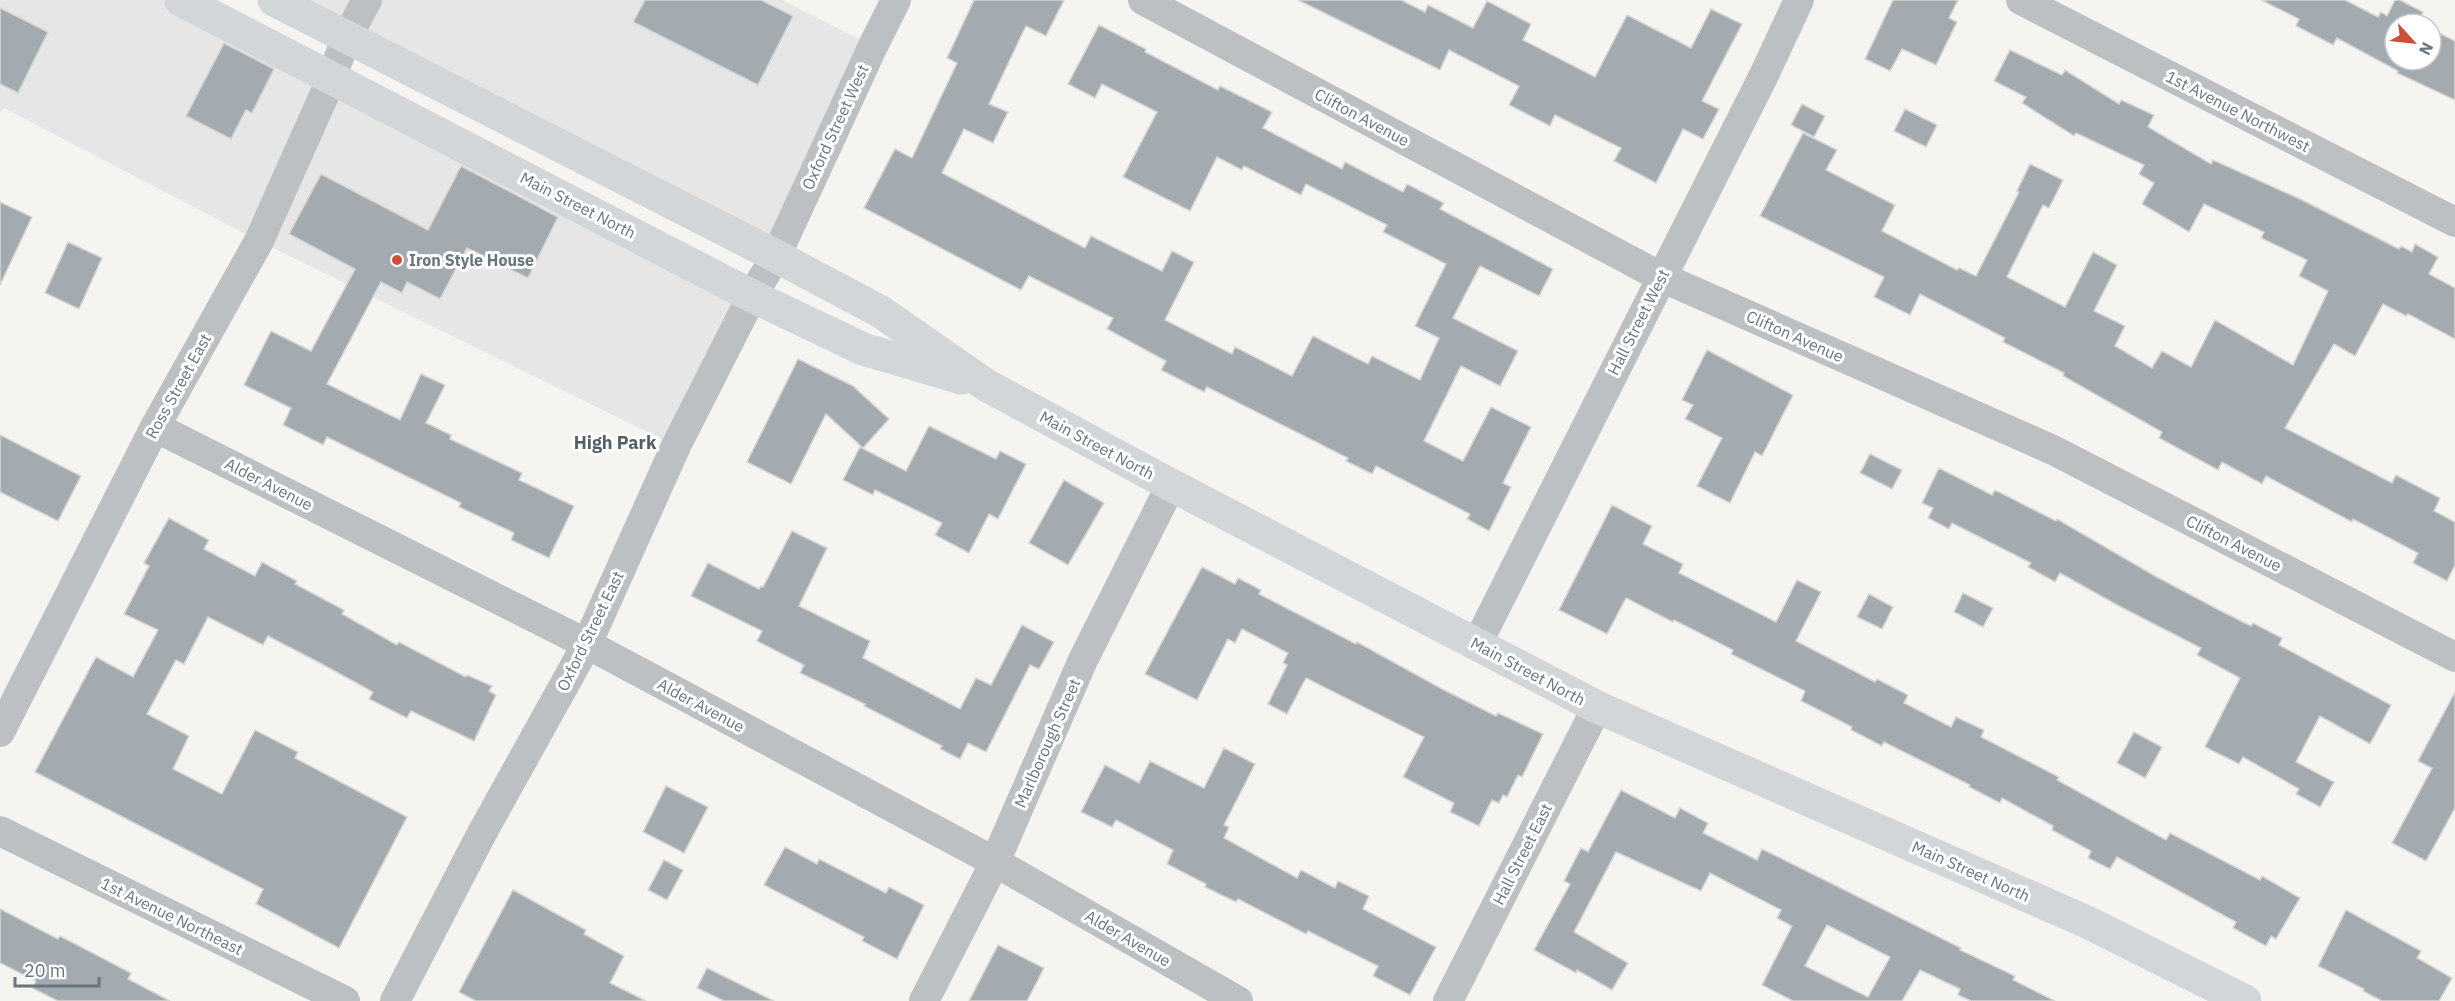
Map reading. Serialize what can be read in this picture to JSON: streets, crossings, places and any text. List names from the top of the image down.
{
  "streets": {
    "main road": ["Main Street North"],
    "street": [
      "1st Avenue Northwest",
      "Clifton Avenue",
      "Oxford Street West",
      "Hall Street West",
      "Ross Street East",
      "Alder Avenue",
      "Oxford Street East",
      "Marlborough Street",
      "Hall Street East",
      "1st Avenue Northeast"
    ]
  },
  "crossings": [
    ["Clifton Avenue", "Hall Street West"],
    ["Oxford Street West", "Main Street North"],
    ["Oxford Street West", "Oxford Street East"],
    ["Main Street North", "Hall Street West"],
    ["Main Street North", "Ross Street East"],
    ["Main Street North", "Oxford Street East"],
    ["Main Street North", "Marlborough Street"],
    ["Main Street North", "Hall Street East"],
    ["Ross Street East", "Alder Avenue"],
    ["Alder Avenue", "Oxford Street East"],
    ["Alder Avenue", "Marlborough Street"]
  ],
  "districts": ["High Park"],
  "places": ["Iron Style House"],
  "scale_bar": "20 m",
  "north": "bottom right"
}
